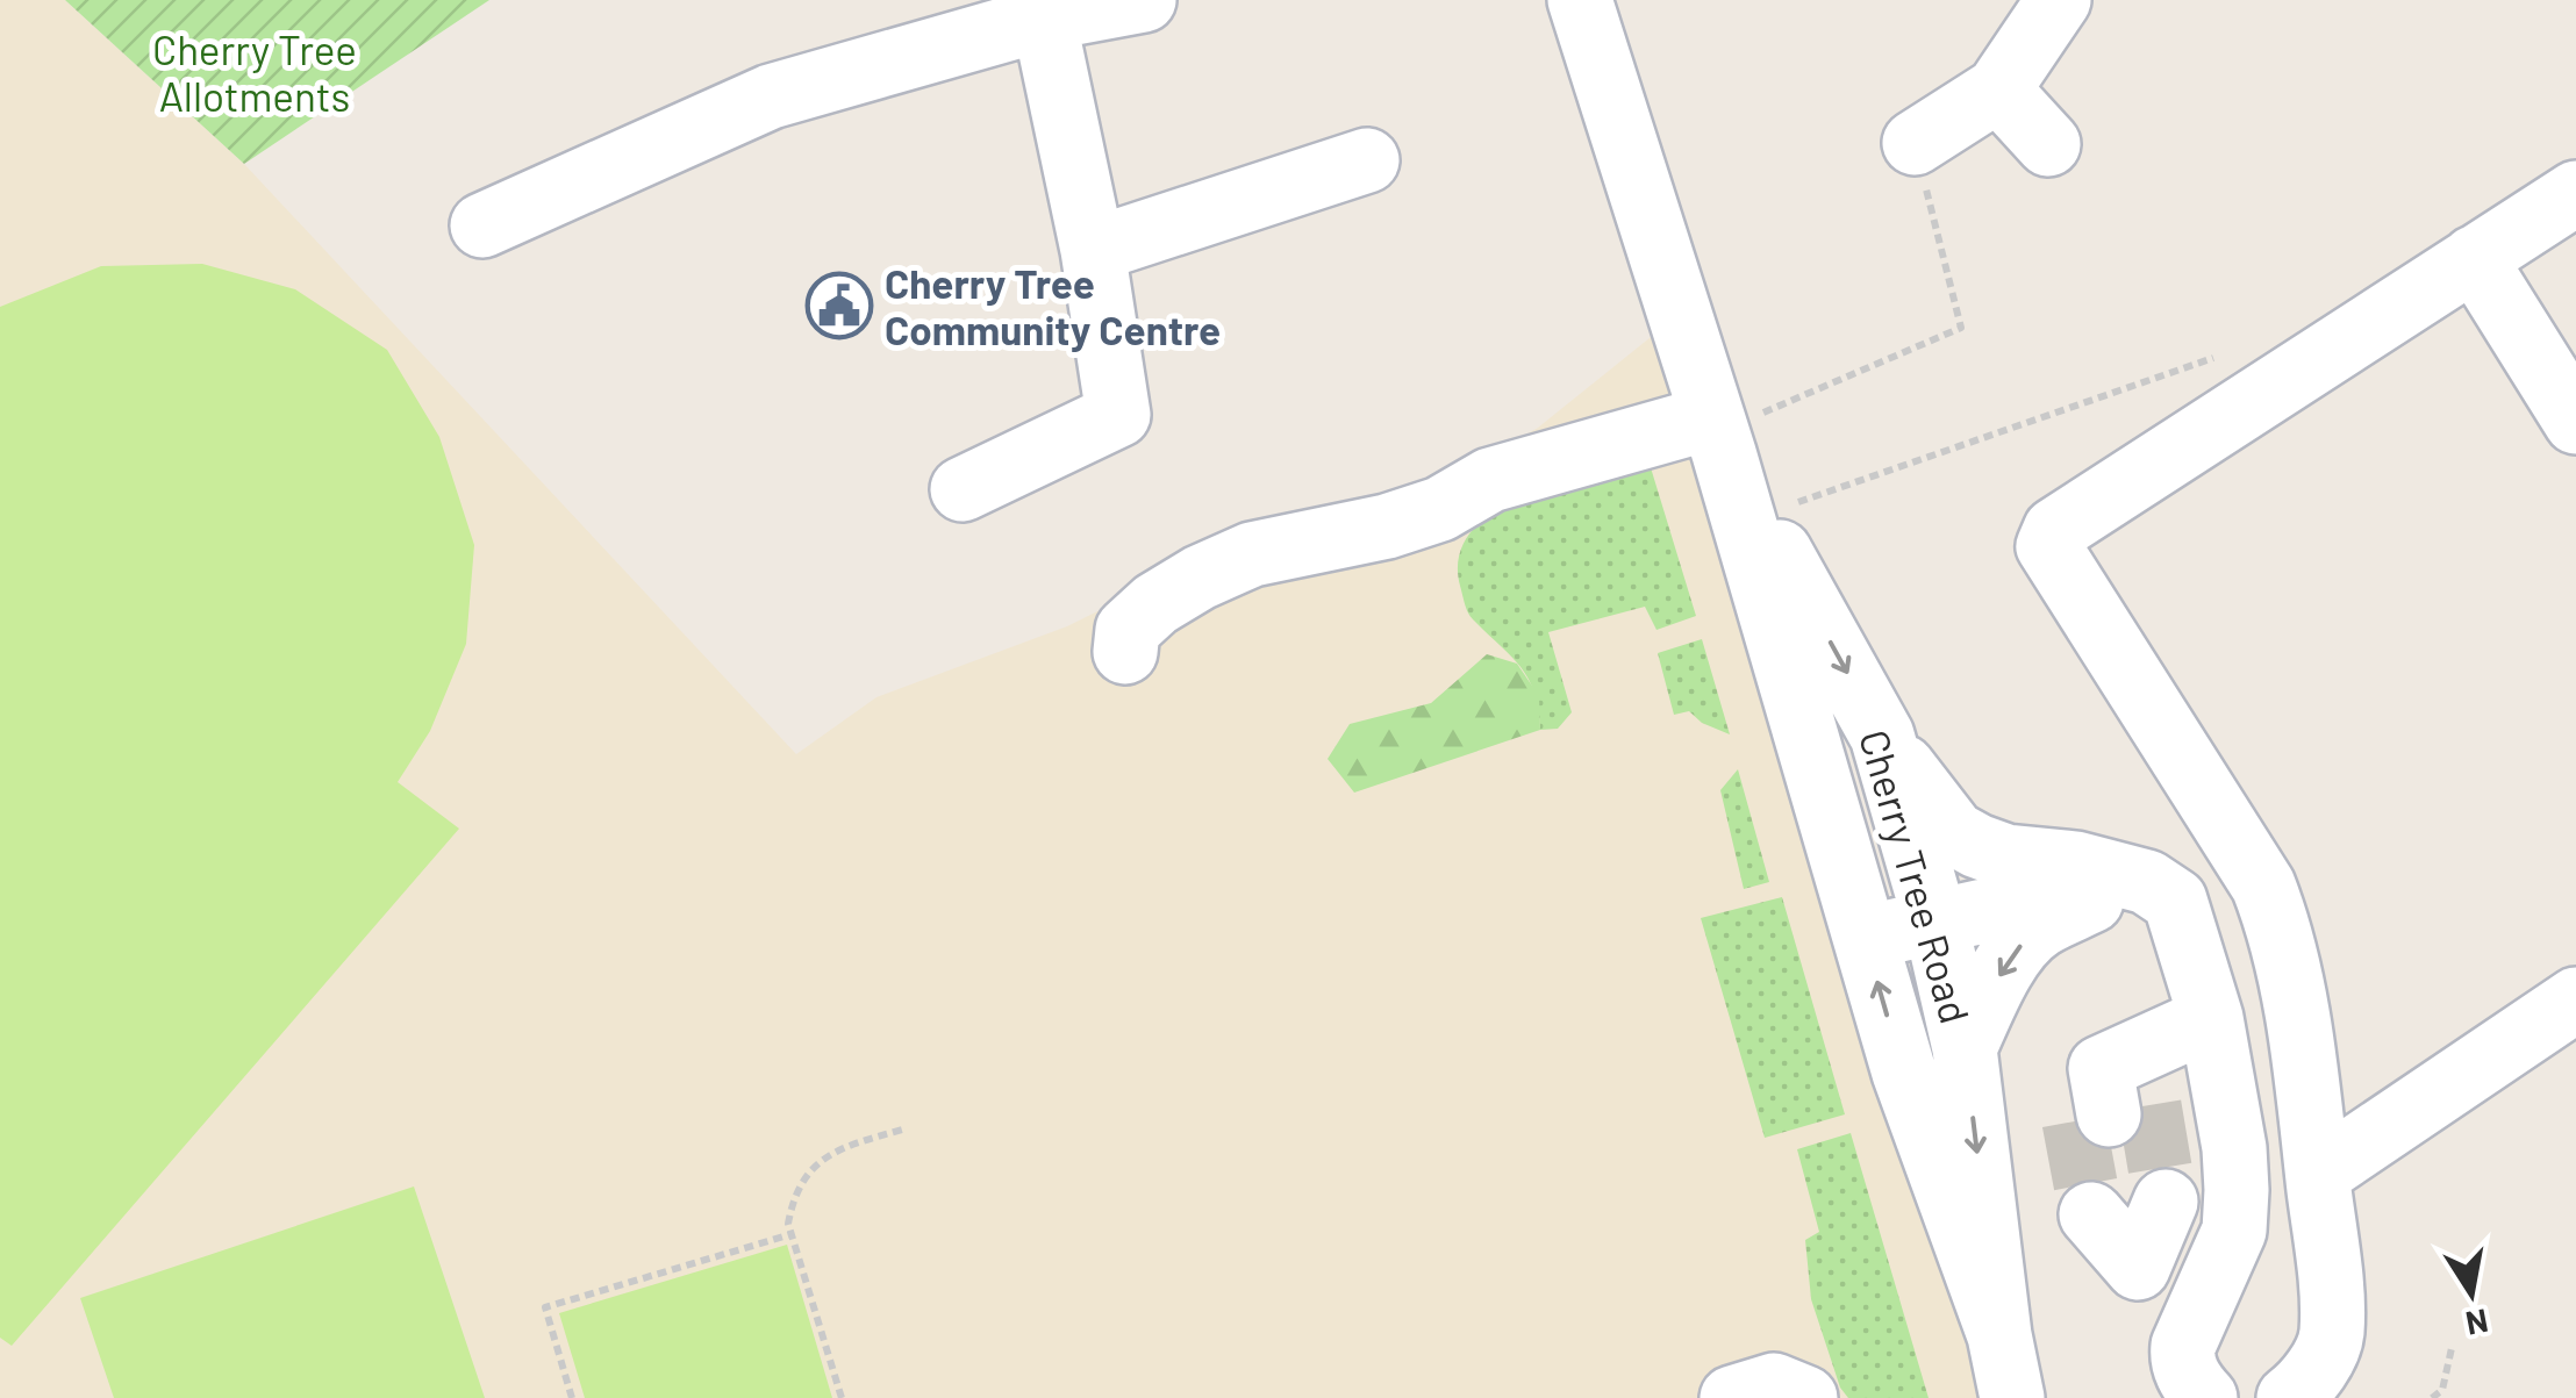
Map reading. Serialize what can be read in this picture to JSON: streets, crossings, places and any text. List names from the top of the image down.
{
  "streets": {
    "street": ["Cherry Tree Road"]
  },
  "parks": ["Cherry Tree Allotments"],
  "places": {
    "public building": ["Cherry Tree Community Centre"]
  },
  "north": "bottom"
}
